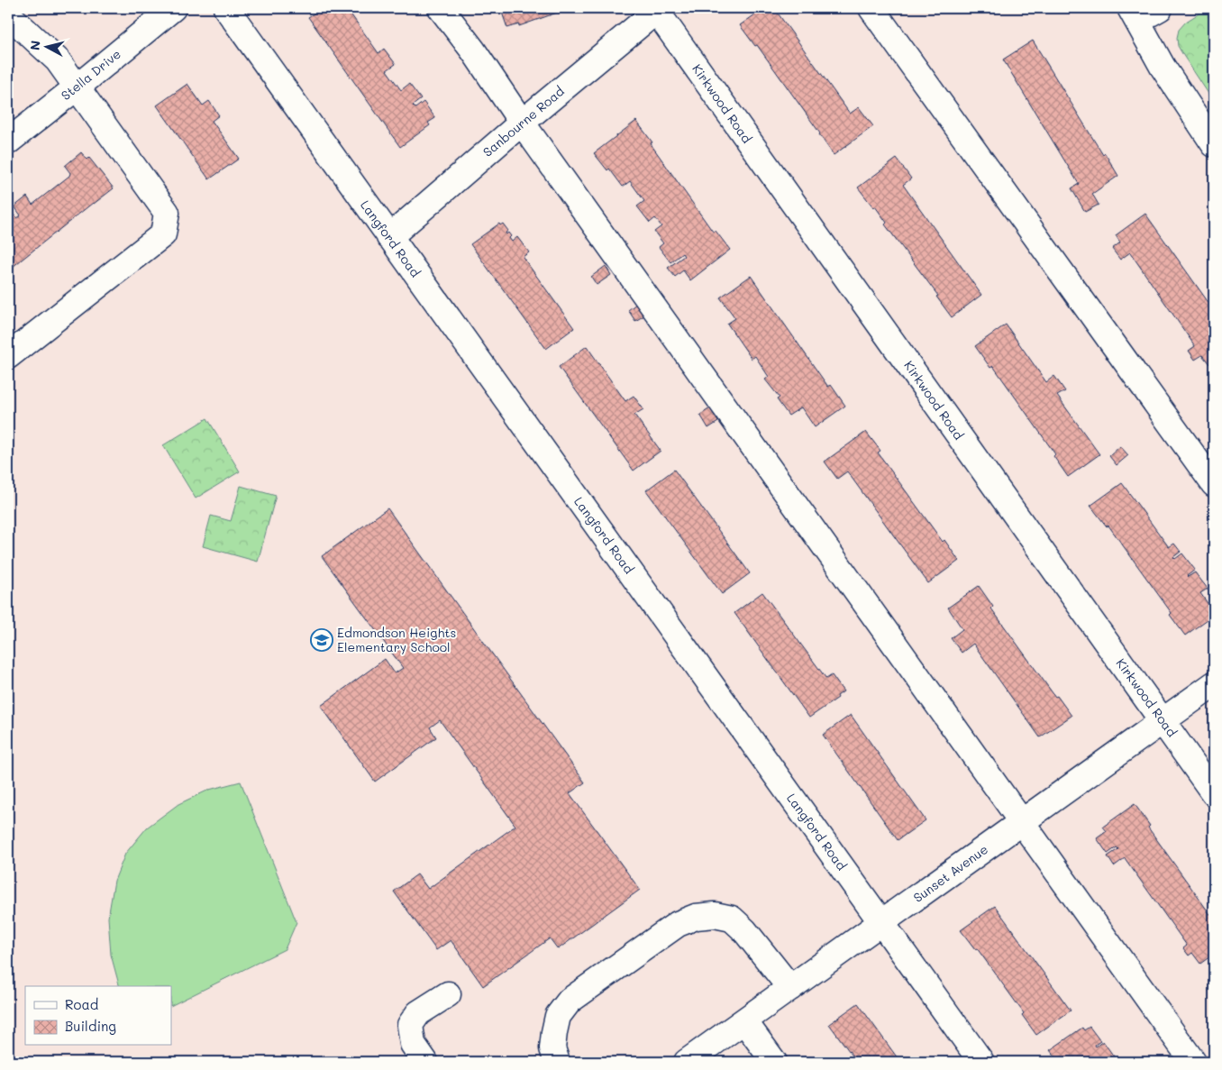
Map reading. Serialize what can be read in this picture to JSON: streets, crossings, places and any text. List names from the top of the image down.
{
  "streets": {
    "street": [
      "Stella Drive",
      "Kirkwood Road",
      "Sanbourne Road",
      "Langford Road",
      "Sunset Avenue"
    ]
  },
  "crossings": [
    ["Kirkwood Road", "Sanbourne Road"],
    ["Kirkwood Road", "Sunset Avenue"],
    ["Sanbourne Road", "Langford Road"],
    ["Langford Road", "Sunset Avenue"]
  ],
  "places": {
    "school or university": ["Edmondson Heights Elementary School"]
  },
  "legend": ["Road", "Building"],
  "north": "left"
}
